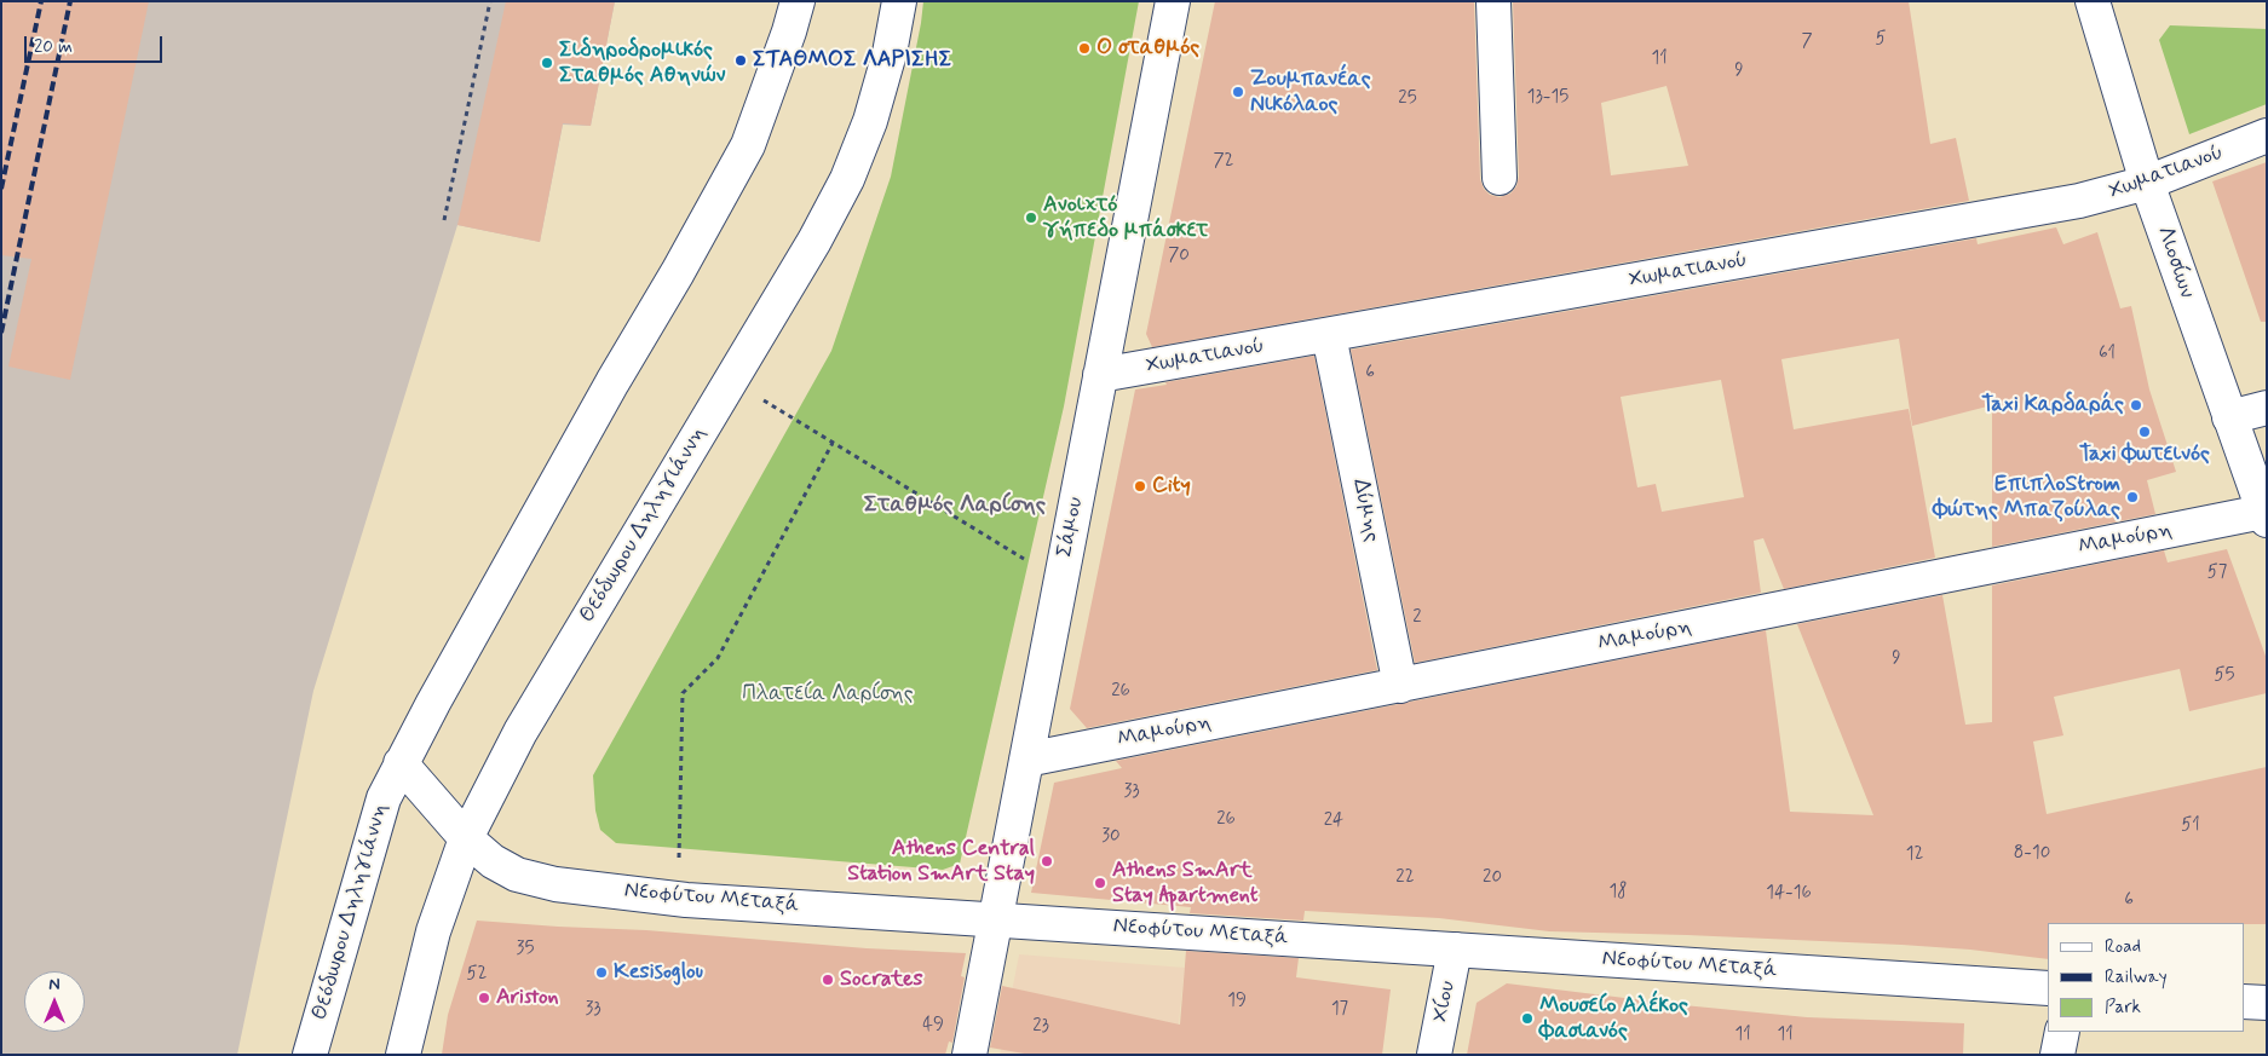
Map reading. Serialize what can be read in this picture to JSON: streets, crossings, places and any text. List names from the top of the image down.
{
  "streets": {
    "street": [
      "Χωματιανού",
      "Λιοσίων",
      "Δύμης",
      "Θεόδωρου Δηληγιάννη",
      "Σάμου",
      "Μαμούρη",
      "Νεοφύτου Μεταξά",
      "Χίου"
    ]
  },
  "crossings": [
    ["Χωματιανού", "Λιοσίων"],
    ["Χωματιανού", "Δύμης"],
    ["Χωματιανού", "Σάμου"],
    ["Λιοσίων", "Μαμούρη"],
    ["Δύμης", "Μαμούρη"],
    ["Θεόδωρου Δηληγιάννη", "Νεοφύτου Μεταξά"],
    ["Σάμου", "Μαμούρη"],
    ["Σάμου", "Νεοφύτου Μεταξά"],
    ["Νεοφύτου Μεταξά", "Χίου"]
  ],
  "districts": ["Σταθμός Λαρίσης"],
  "parks": ["Πλατεία Λαρίσης"],
  "places": [
    "Ο σταθμός",
    "ΣΤΑΘΜΟΣ ΛΑΡΙΣΗΣ",
    "Σιδηροδρομικός Σταθμός Αθηνών",
    "Ζουμπανέας Νικόλαος",
    "Ανοιχτό γήπεδο μπάσκετ",
    "Taxi Καρδαράς",
    "Taxi Φωτεινός",
    "City",
    "ΕπιπλοStrom Φώτης Μπαζούλας",
    "Athens Central Station SmArt Stay",
    "Athens SmArt Stay Apartment",
    "Kesisoglou",
    "Socrates",
    "Ariston",
    "Μουσείο Αλέκος Φασιανός"
  ],
  "house_numbers": [
    "5",
    "7",
    "11",
    "9",
    "13-15",
    "25",
    "72",
    "70",
    "61",
    "6",
    "57",
    "2",
    "9",
    "55",
    "26",
    "33",
    "26",
    "24",
    "51",
    "30",
    "8-10",
    "12",
    "22",
    "20",
    "18",
    "14-16",
    "6",
    "35",
    "52",
    "19",
    "33",
    "17",
    "49",
    "23",
    "11",
    "11"
  ],
  "legend": ["Road", "Railway", "Park"],
  "scale_bar": "20 m",
  "north": "top"
}
